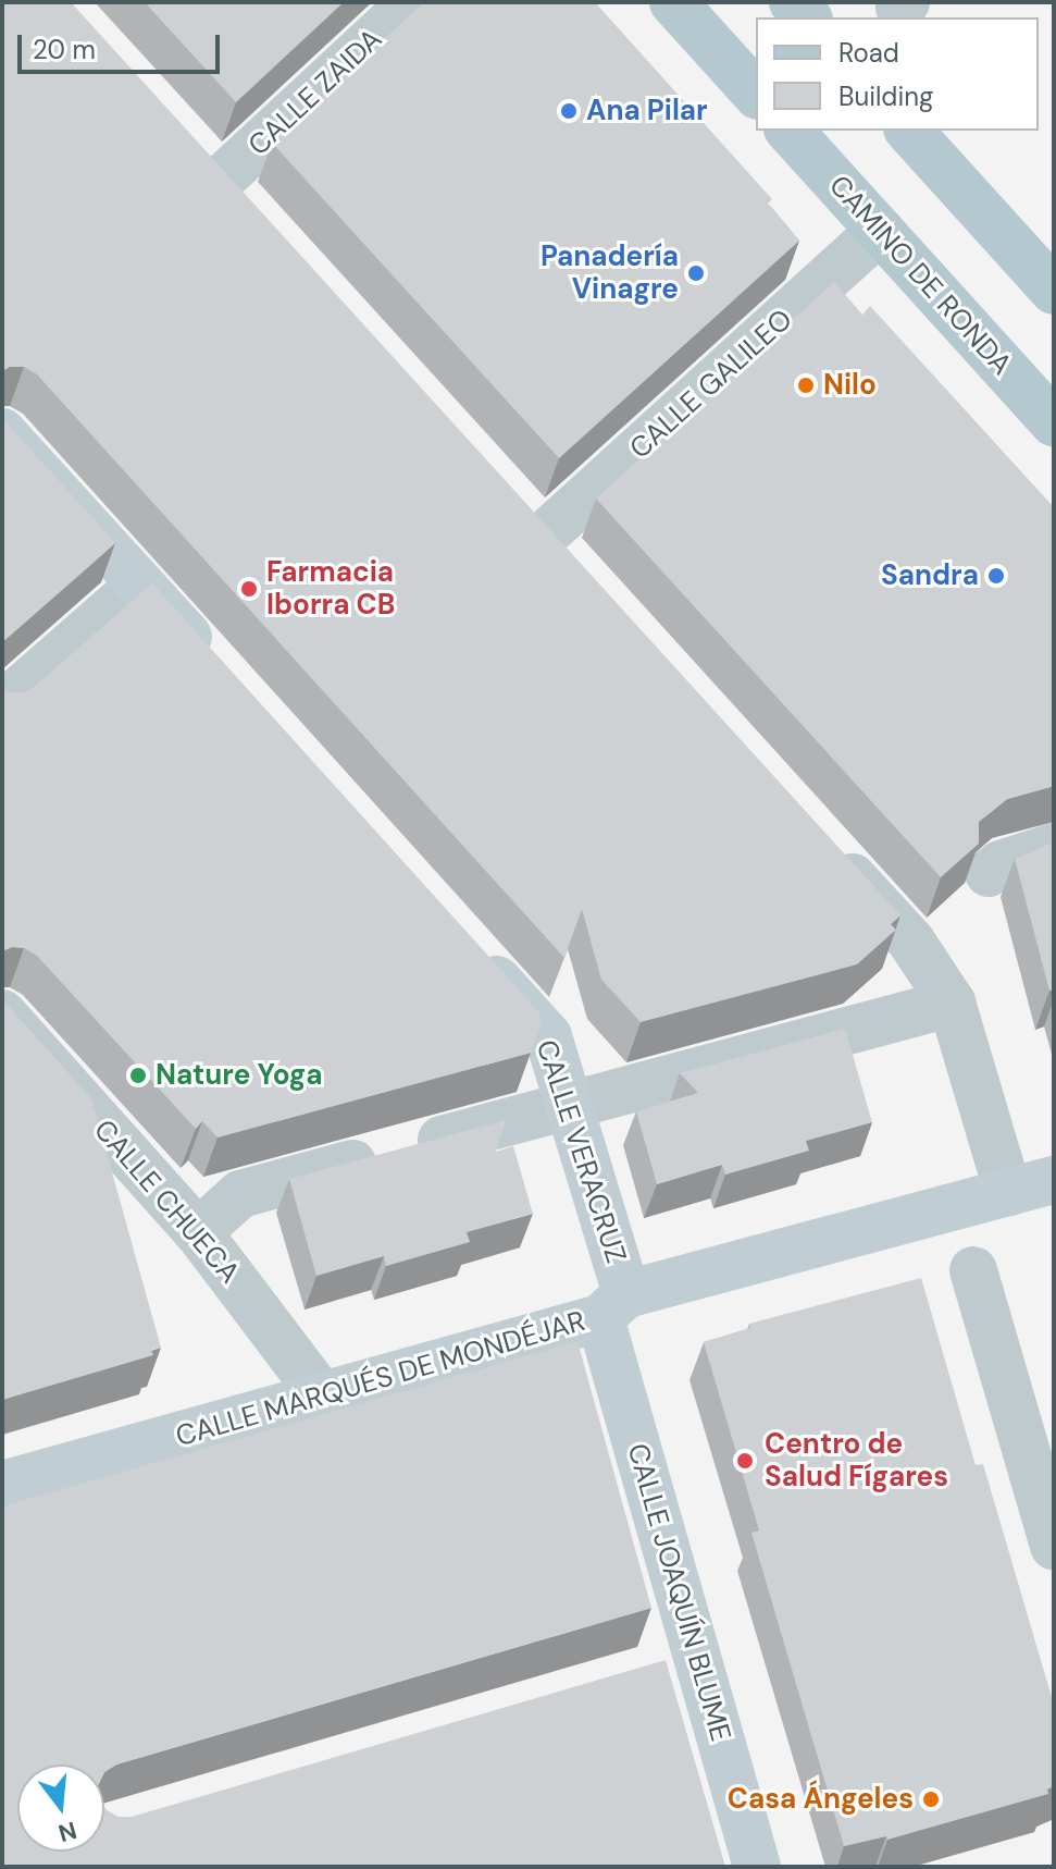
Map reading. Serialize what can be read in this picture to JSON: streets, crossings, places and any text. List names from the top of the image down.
{
  "streets": {
    "main road": ["CAMINO DE RONDA"],
    "street": [
      "CALLE ZAIDA",
      "CALLE GALILEO",
      "CALLE VERACRUZ",
      "CALLE CHUECA",
      "CALLE MARQUÉS DE MONDÉJAR",
      "CALLE JOAQUÍN BLUME"
    ]
  },
  "crossings": [
    ["CAMINO DE RONDA", "CALLE GALILEO"],
    ["CALLE VERACRUZ", "CALLE MARQUÉS DE MONDÉJAR"],
    ["CALLE VERACRUZ", "CALLE JOAQUÍN BLUME"],
    ["CALLE CHUECA", "CALLE MARQUÉS DE MONDÉJAR"],
    ["CALLE MARQUÉS DE MONDÉJAR", "CALLE JOAQUÍN BLUME"]
  ],
  "places": [
    "Ana Pilar",
    "Panadería Vinagre",
    "Nilo",
    "Sandra",
    "Farmacia Iborra CB",
    "Nature Yoga",
    "Centro de Salud Fígares",
    "Casa Ángeles"
  ],
  "legend": ["Road", "Building"],
  "scale_bar": "20 m",
  "north": "bottom"
}
